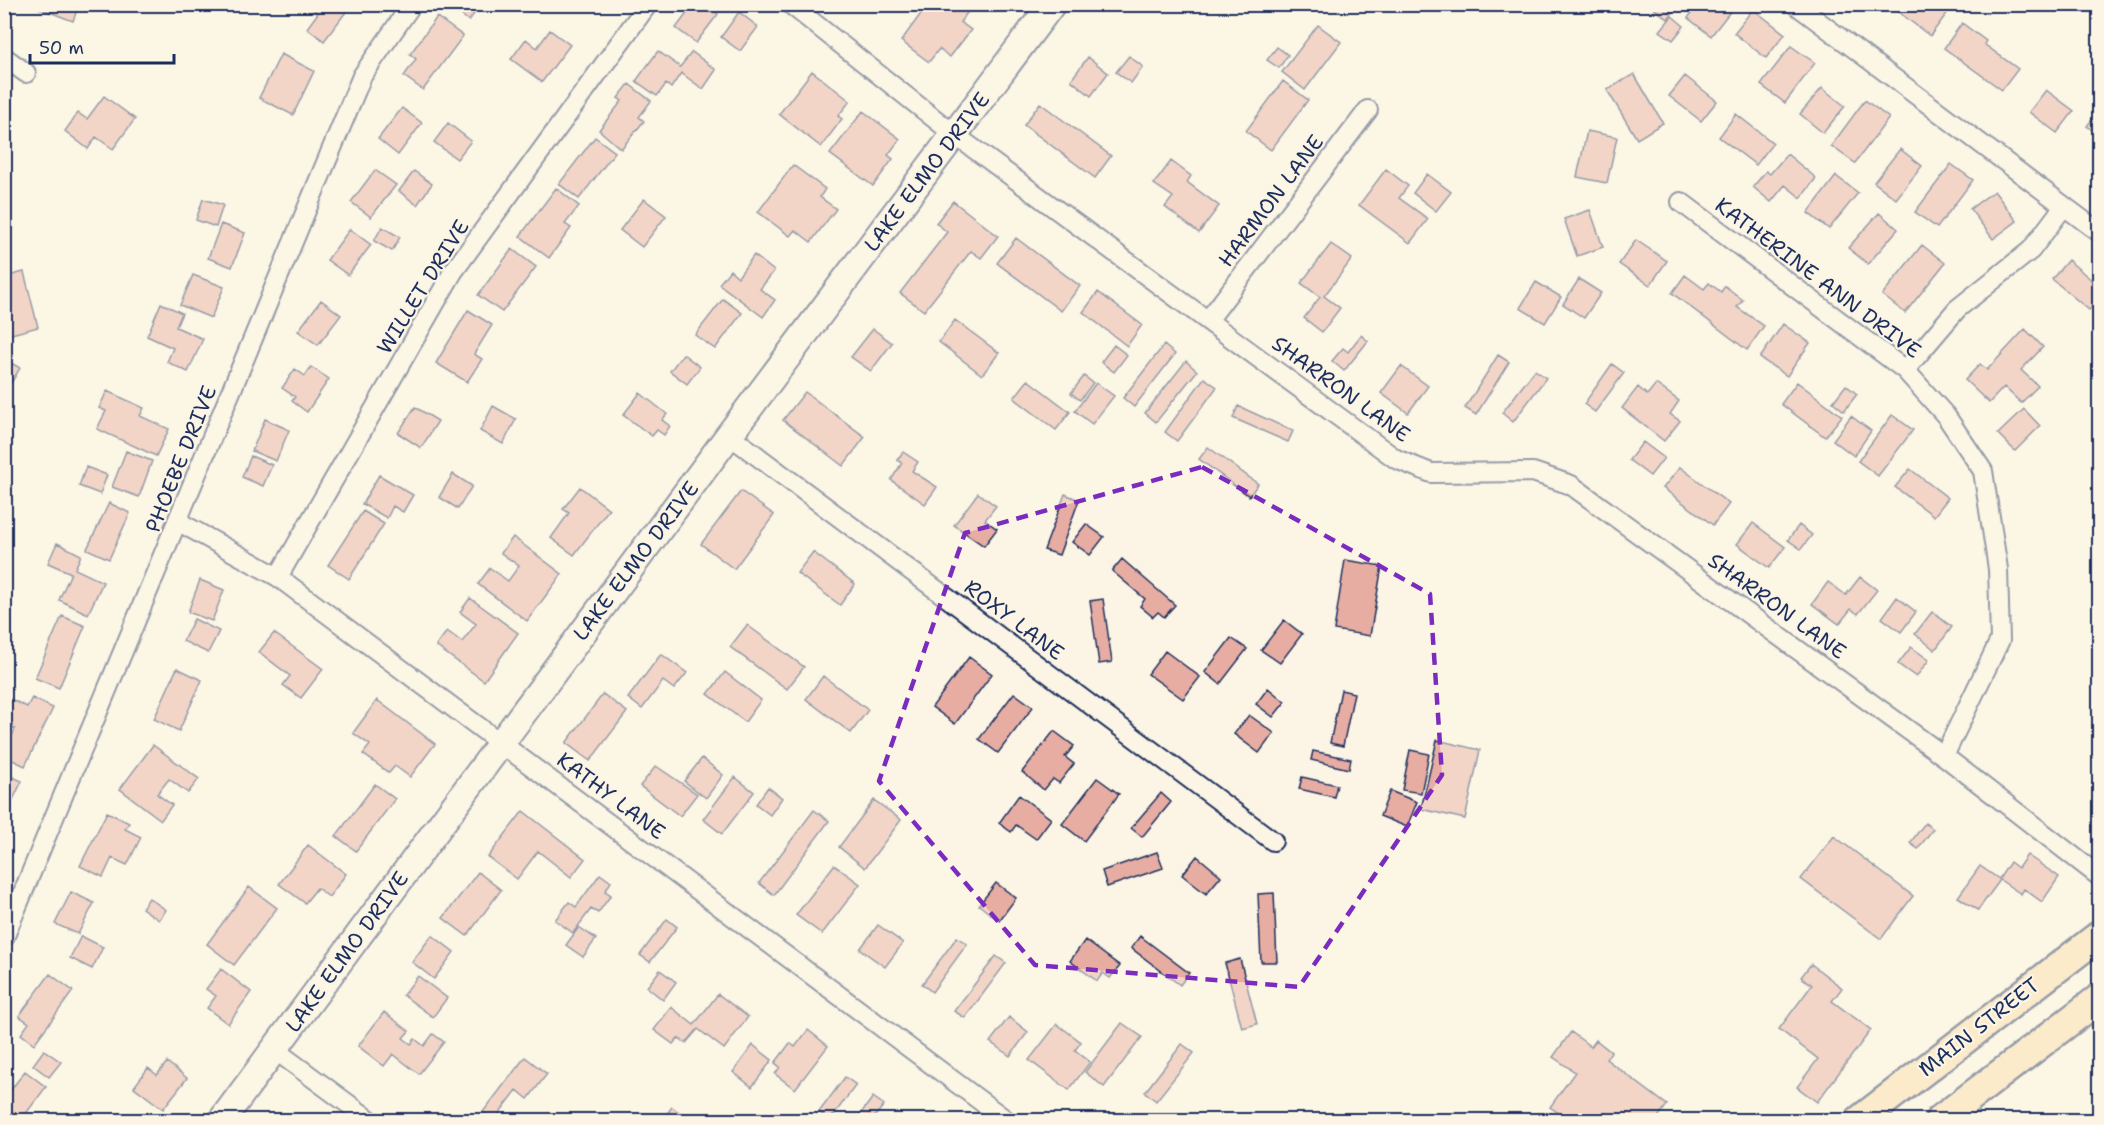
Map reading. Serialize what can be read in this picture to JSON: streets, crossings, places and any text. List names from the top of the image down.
{
  "streets": {
    "main road": ["MAIN STREET"],
    "street": [
      "LAKE ELMO DRIVE",
      "HARMON LANE",
      "KATHERINE ANN DRIVE",
      "WILLET DRIVE",
      "SHARRON LANE",
      "PHOEBE DRIVE",
      "ROXY LANE",
      "KATHY LANE"
    ]
  },
  "crossings": [
    ["LAKE ELMO DRIVE", "SHARRON LANE"],
    ["LAKE ELMO DRIVE", "ROXY LANE"],
    ["LAKE ELMO DRIVE", "KATHY LANE"],
    ["HARMON LANE", "SHARRON LANE"],
    ["KATHERINE ANN DRIVE", "SHARRON LANE"],
    ["WILLET DRIVE", "KATHY LANE"],
    ["PHOEBE DRIVE", "KATHY LANE"]
  ],
  "scale_bar": "50 m"
}
